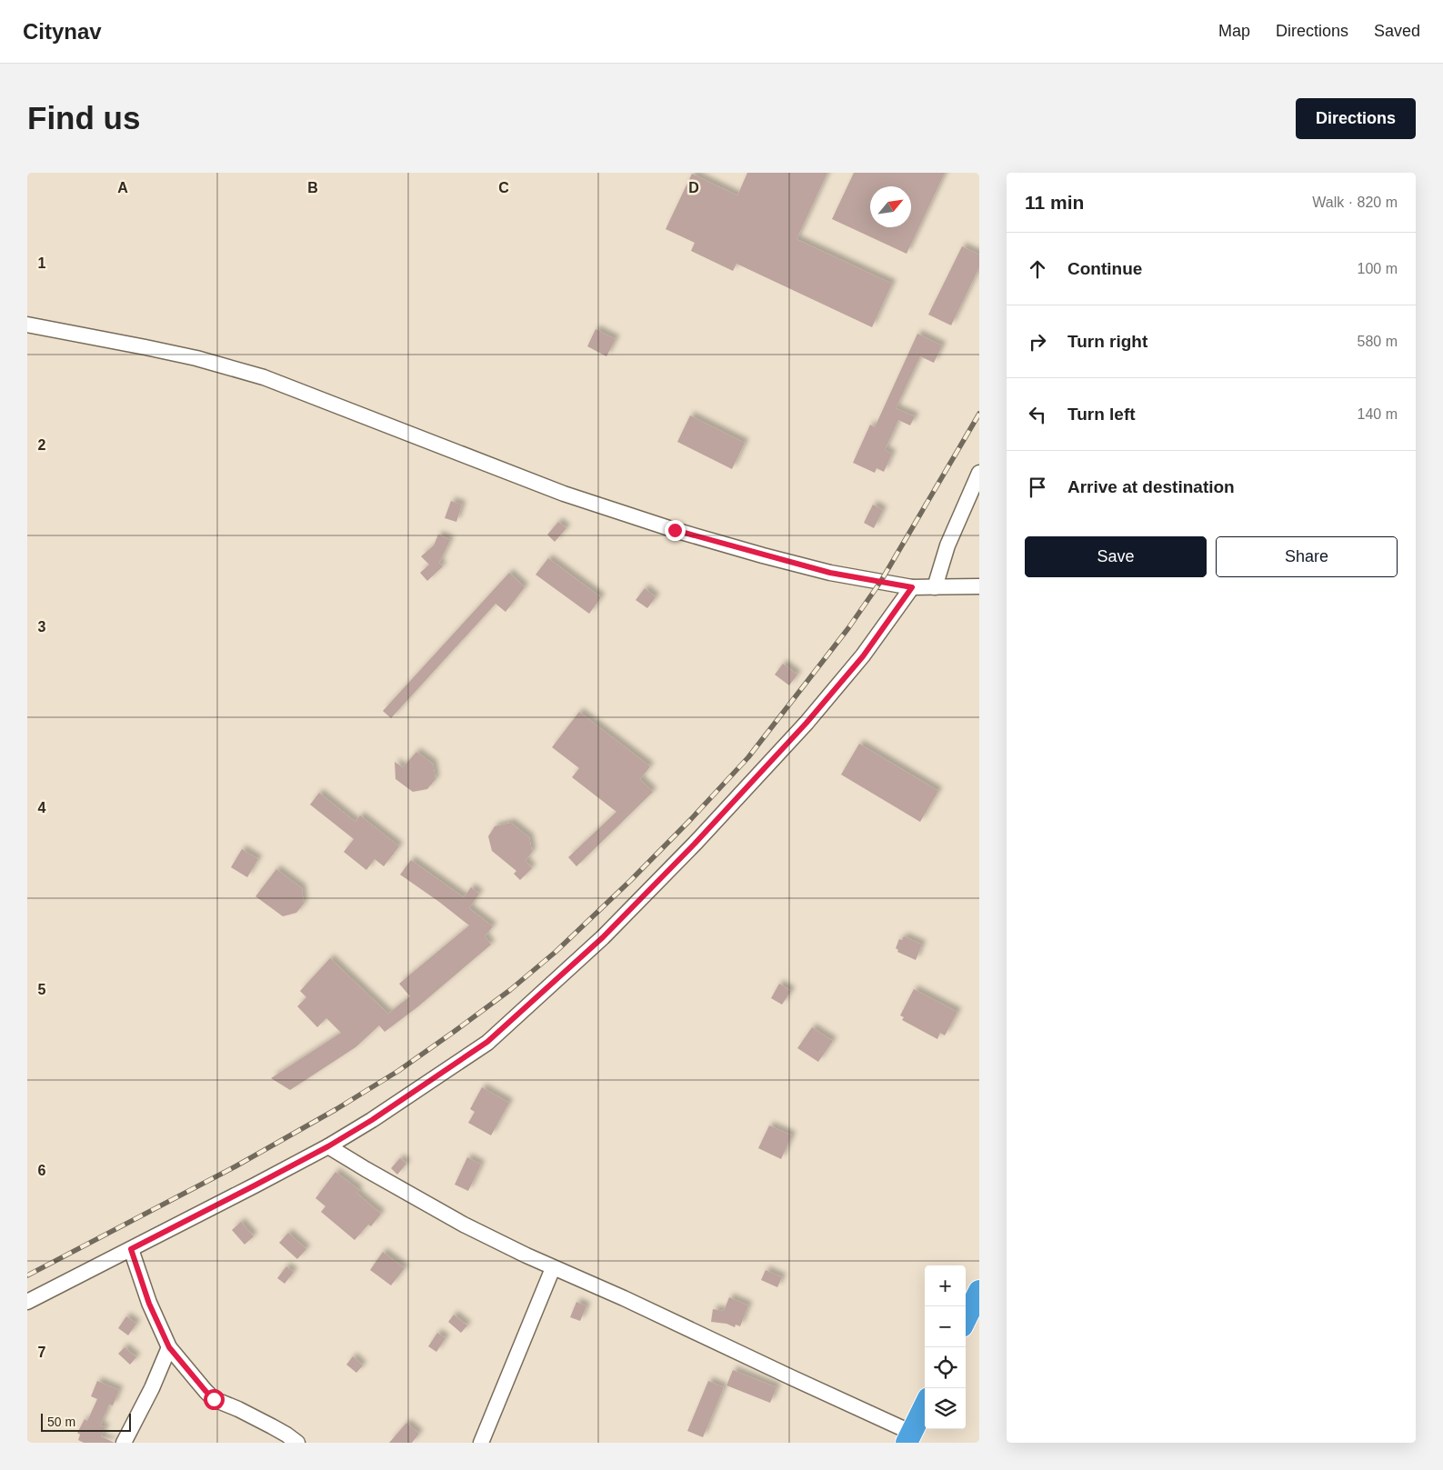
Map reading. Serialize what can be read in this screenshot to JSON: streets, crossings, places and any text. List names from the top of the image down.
{
  "scale_bar": "50 m",
  "north": "top right",
  "page": {
    "header": "Citynav",
    "nav": ["Map", "Directions", "Saved"],
    "buttons": [
      "Directions",
      ["Save", "Share"]
    ],
    "title": "Find us",
    "heading": ["11 min", "Walk · 820 m"],
    "list": [
      ["Continue", "100 m"],
      ["Turn right", "580 m"],
      ["Turn left", "140 m"],
      "Arrive at destination"
    ],
    "map_buttons": ["+", "−"],
    "scale": "50 m"
  },
  "grid": {
    "columns": [
      "A",
      "B",
      "C",
      "D"
    ],
    "rows": [
      "1",
      "2",
      "3",
      "4",
      "5",
      "6",
      "7"
    ]
  }
}
